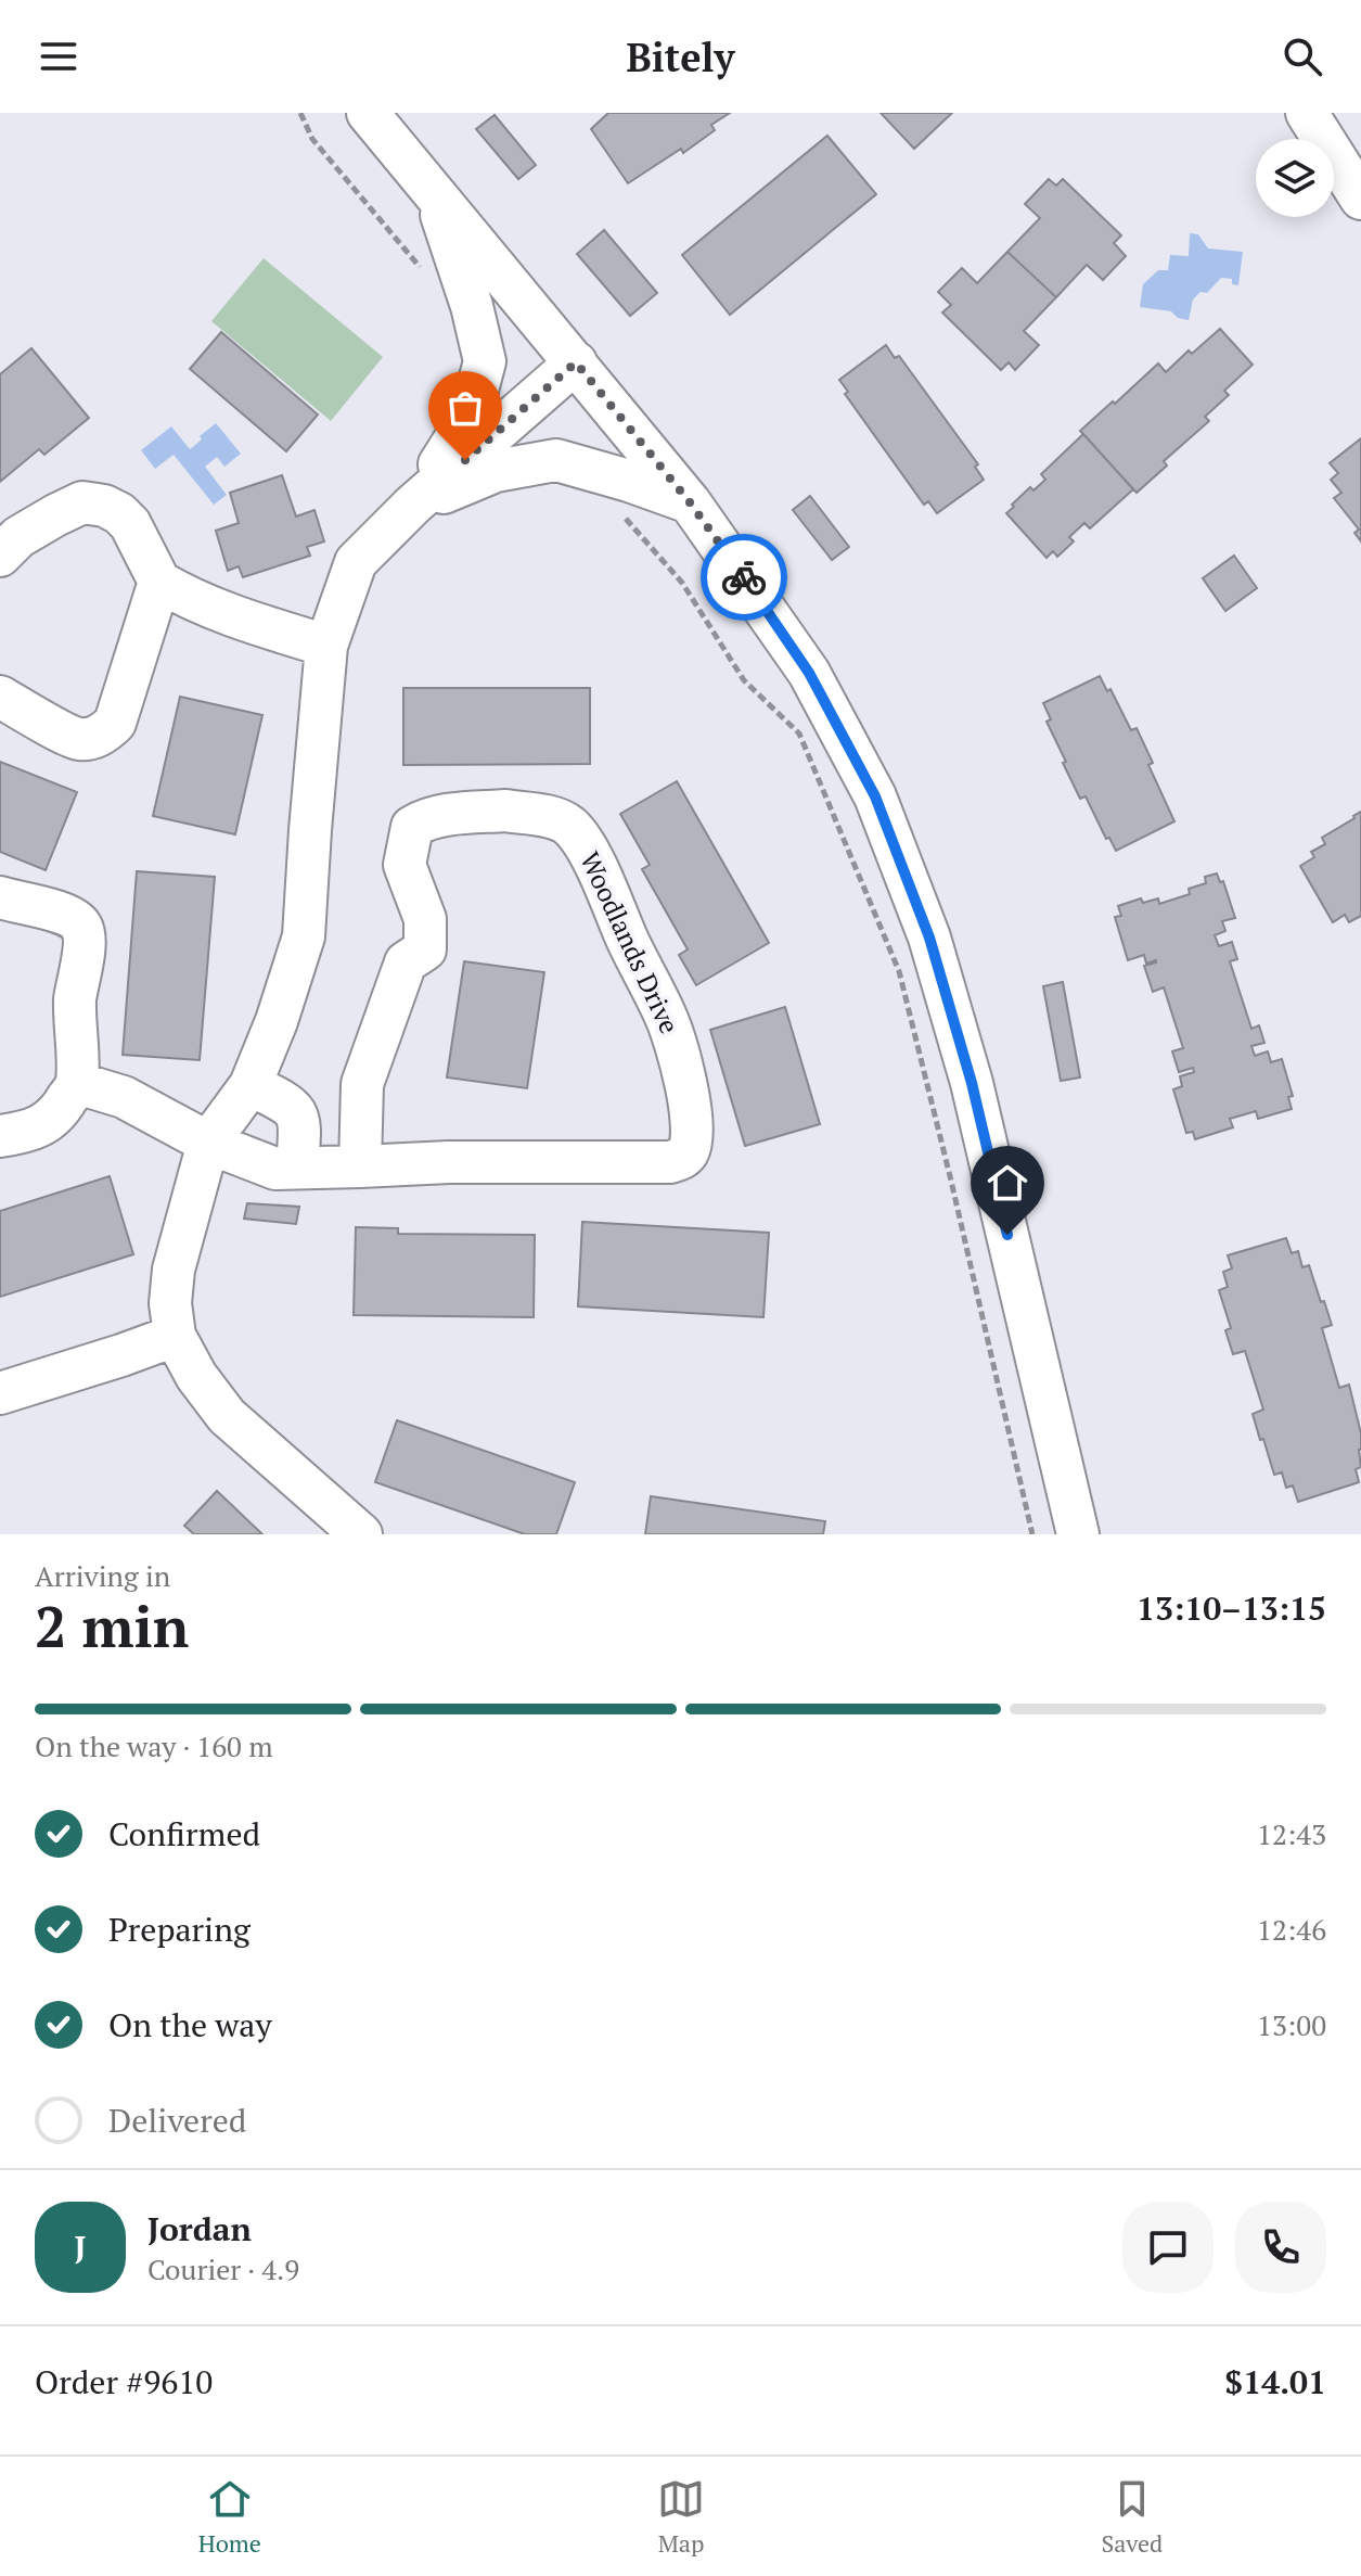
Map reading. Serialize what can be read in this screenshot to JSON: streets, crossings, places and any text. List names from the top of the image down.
{
  "streets": {
    "street": ["Woodlands Drive"]
  },
  "page": {
    "header": "Bitely",
    "heading": ["2 min", "Arriving in", "13:10–13:15"],
    "panel": [
      "Jordan",
      "Courier · 4.9",
      "Order #9610",
      "$14.01"
    ],
    "bar": "On the way · 160 m",
    "list": [
      ["Confirmed", "12:43"],
      ["Preparing", "12:46"],
      ["On the way", "13:00"],
      "Delivered"
    ],
    "round": "J",
    "tabs": ["Home", "Map", "Saved"]
  }
}
